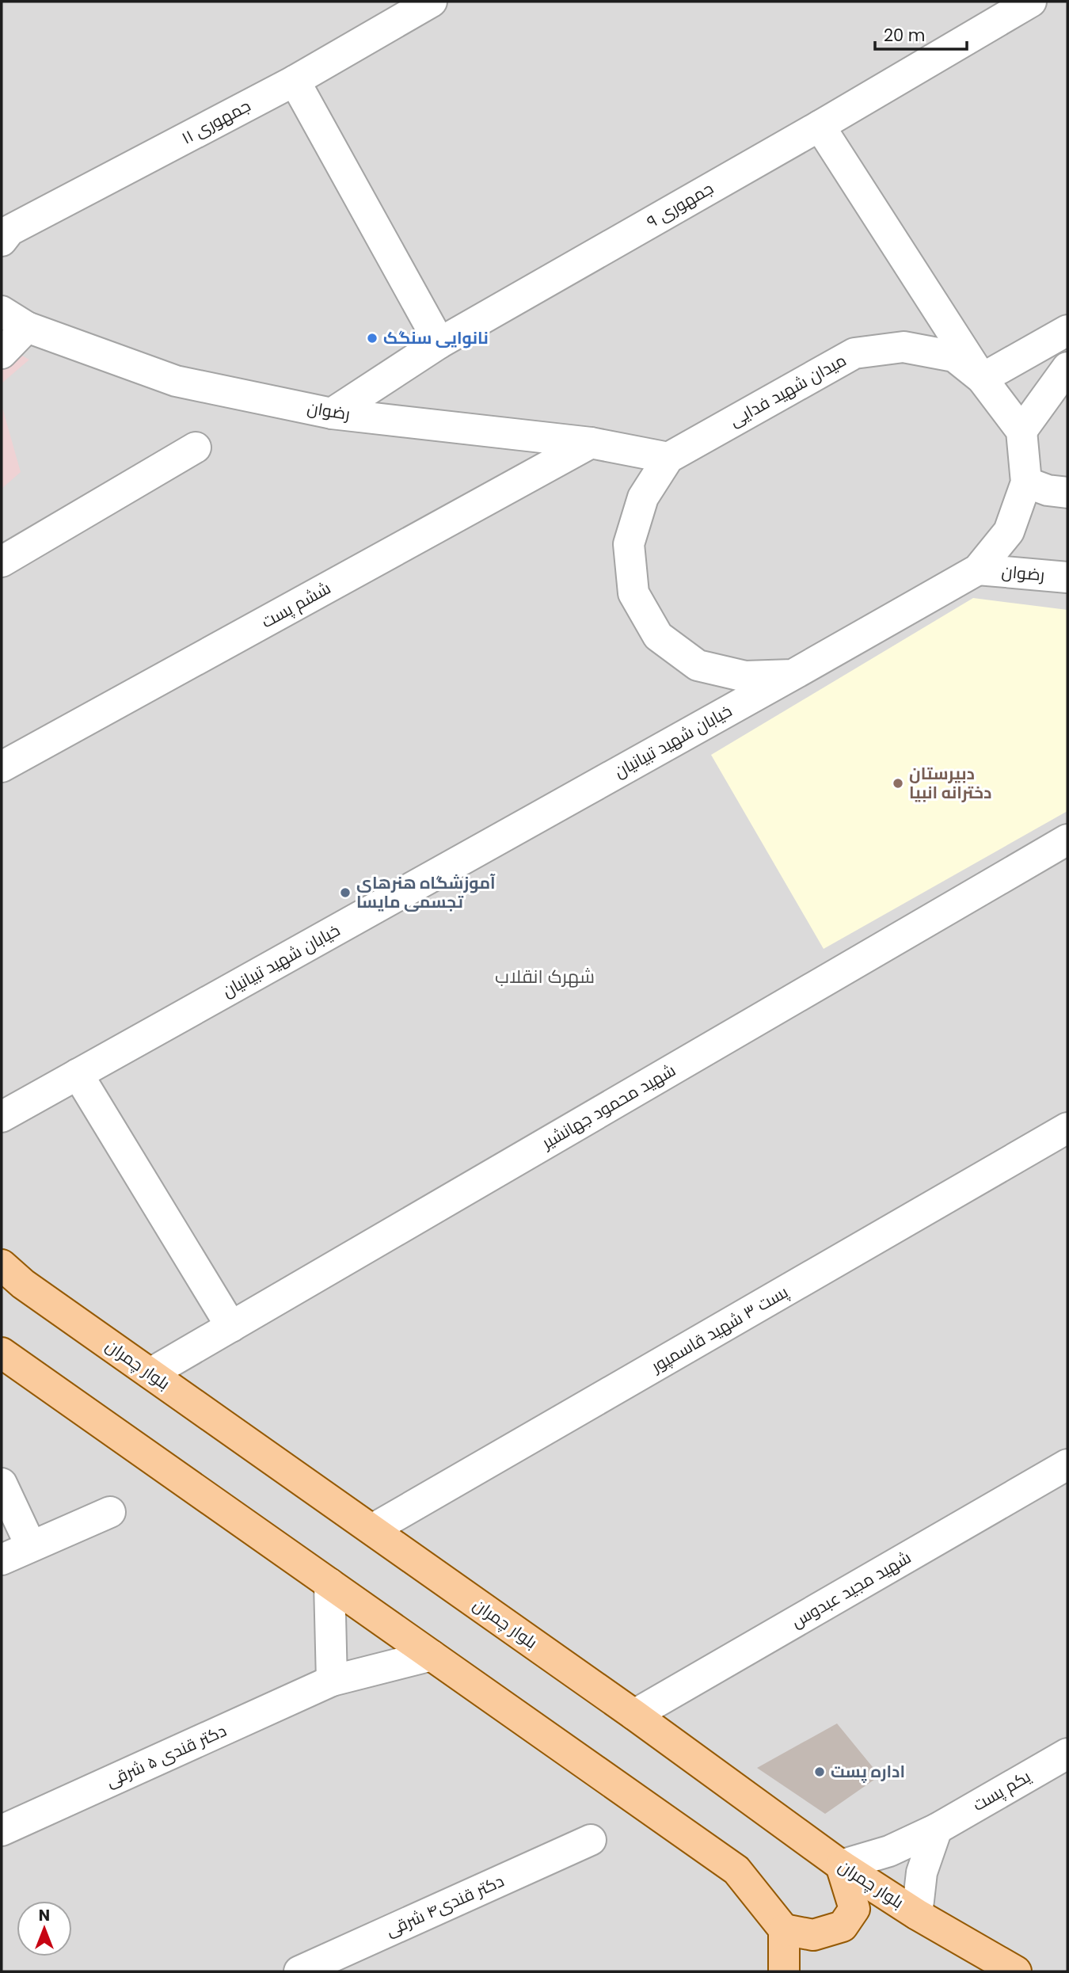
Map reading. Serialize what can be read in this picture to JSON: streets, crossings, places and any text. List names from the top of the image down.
{
  "streets": {
    "main road": ["بلوار چمران"],
    "street": [
      "جمهوری ۱۱",
      "جمهوری ۹",
      "میدان شهید فدایی",
      "رضوان",
      "ششم پست",
      "خیابان شهید تبیانیان",
      "شهید محمود جهانشیر",
      "پست ۳ شهید قاسمپور",
      "شهید مجید عبدوس",
      "دکتر قندی ۵ شرقی",
      "یکم پست",
      "دکتر قندی۴ شرقی"
    ]
  },
  "crossings": [
    ["جمهوری ۹", "رضوان"],
    ["میدان شهید فدایی", "رضوان"],
    ["میدان شهید فدایی", "خیابان شهید تبیانیان"],
    ["رضوان", "ششم پست"],
    ["شهید محمود جهانشیر", "بلوار چمران"],
    ["پست ۳ شهید قاسمپور", "بلوار چمران"],
    ["بلوار چمران", "شهید مجید عبدوس"],
    ["بلوار چمران", "یکم پست"]
  ],
  "districts": ["شهرک انقلاب"],
  "places": [
    "نانوایی سنگک",
    "دبیرستان دخترانه انبیا",
    "آموزشگاه هنرهای تجسمی مایسا",
    "اداره پست"
  ],
  "scale_bar": "20 m",
  "north": "top"
}
